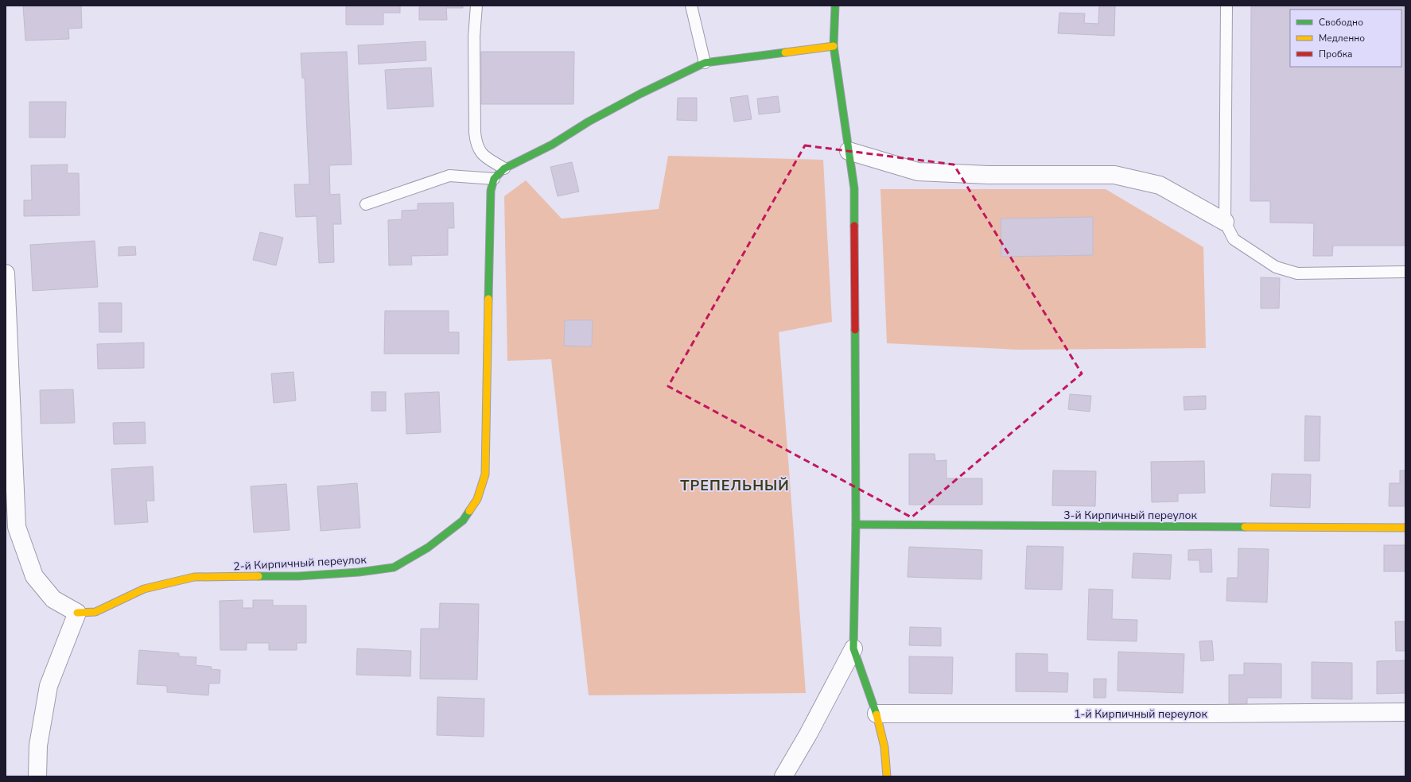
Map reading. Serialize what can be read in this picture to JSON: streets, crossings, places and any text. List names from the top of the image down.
{
  "streets": {
    "street": ["3-й Кирпичный переулок", "2-й Кирпичный переулок", "1-й Кирпичный переулок"]
  },
  "districts": ["ТРЕПЕЛЬНЫЙ"],
  "legend": ["Свободно", "Медленно", "Пробка"]
}
